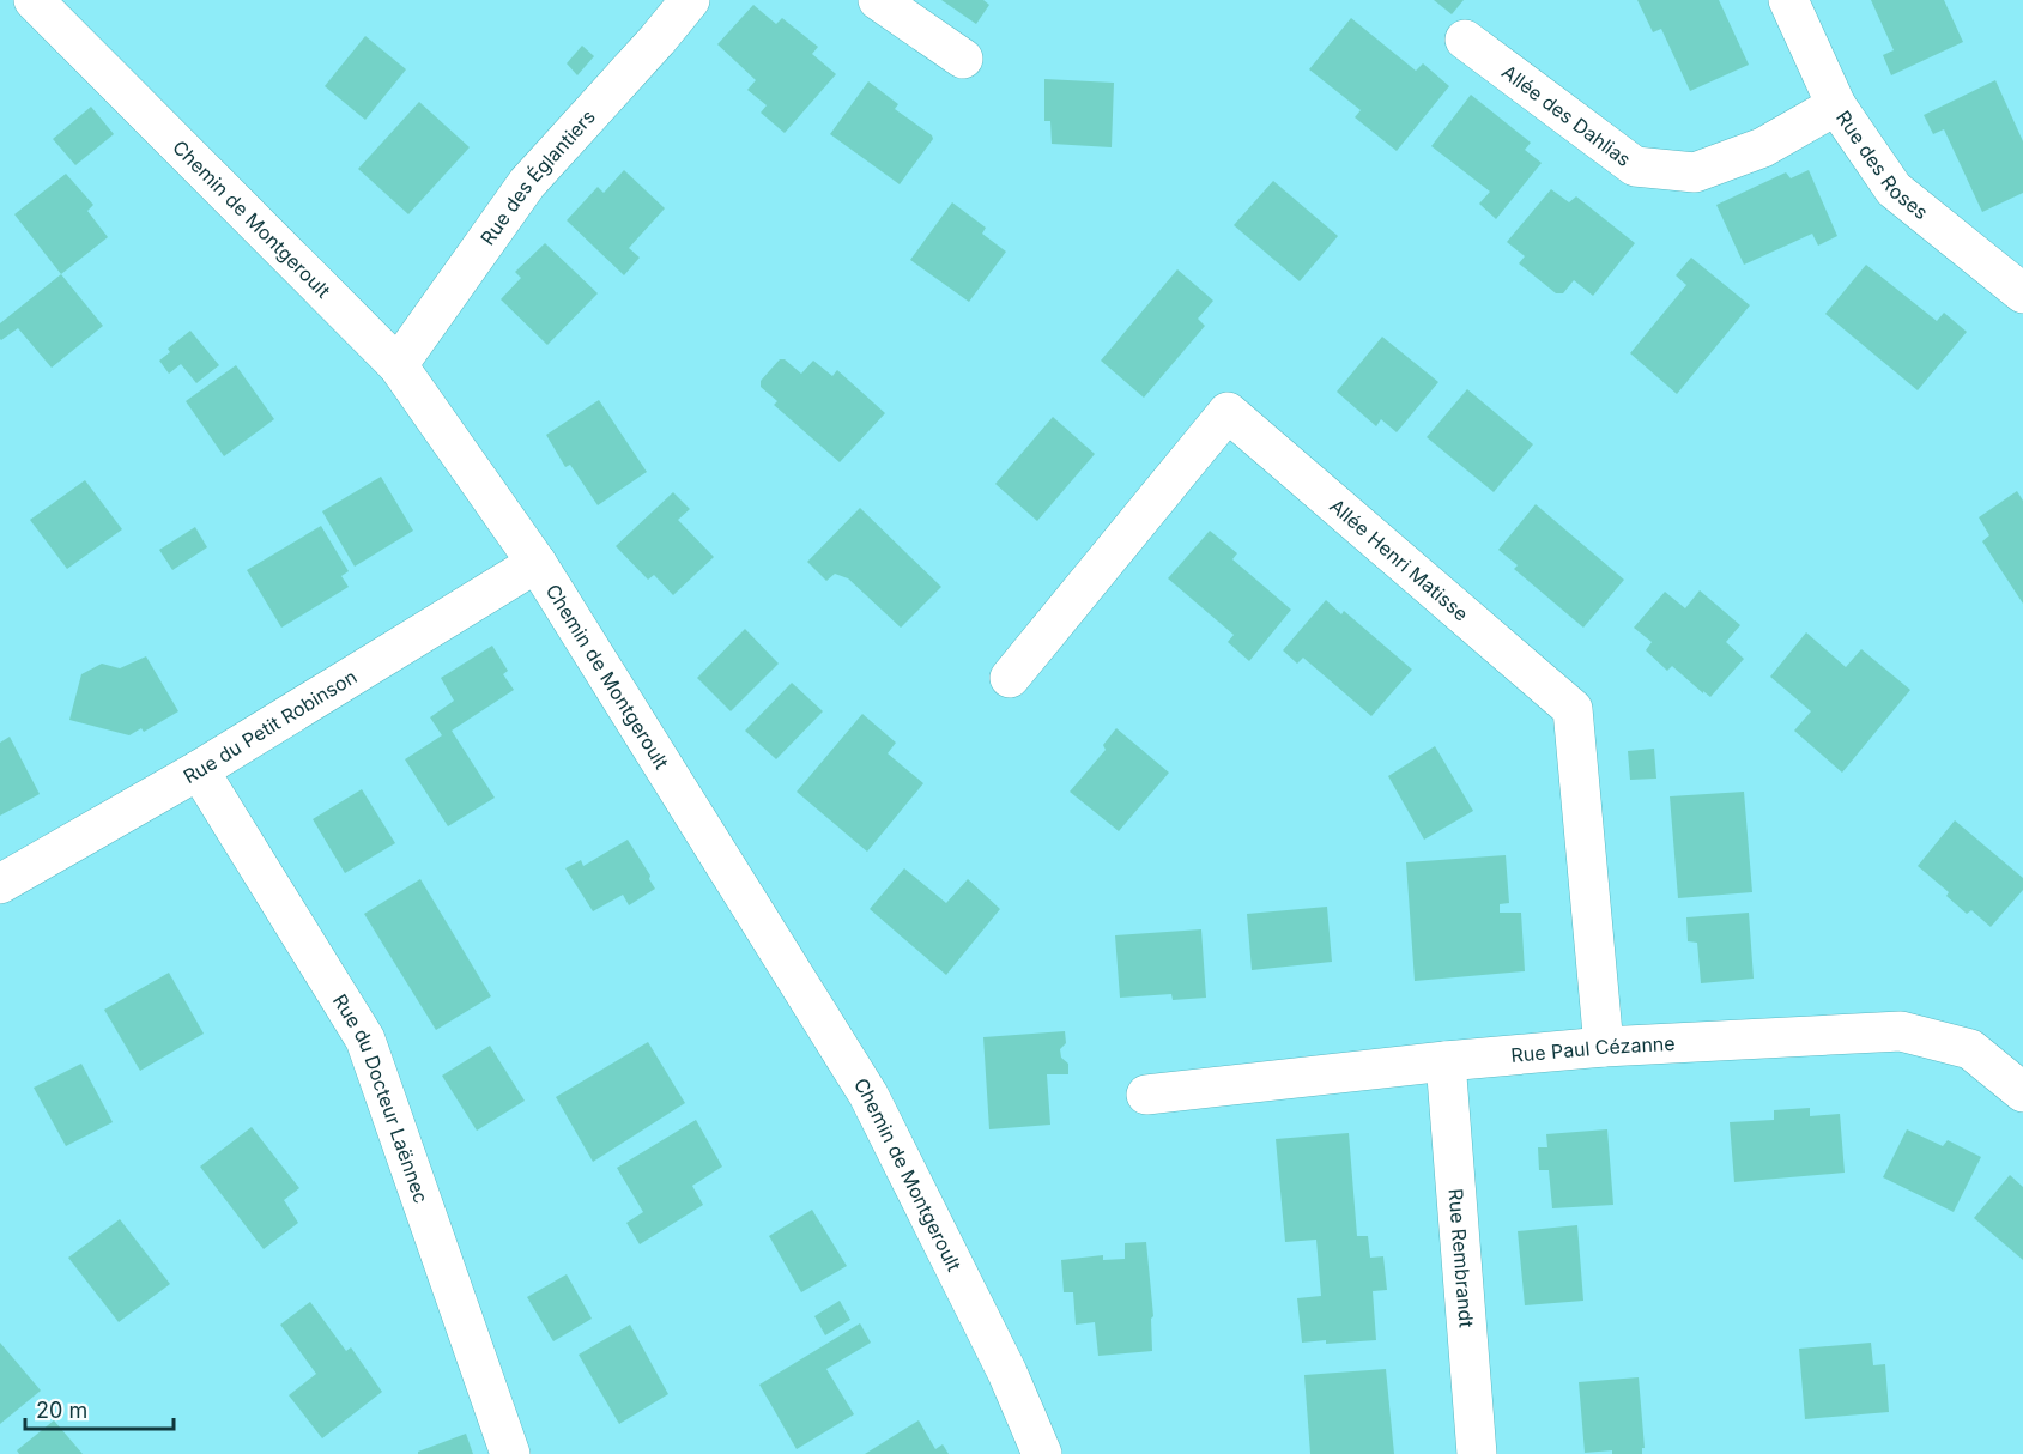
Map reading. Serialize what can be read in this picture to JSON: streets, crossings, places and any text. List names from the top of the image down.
{
  "streets": {
    "street": [
      "Allée des Dahlias",
      "Rue des Roses",
      "Rue des Églantiers",
      "Chemin de Montgeroult",
      "Allée Henri Matisse",
      "Rue du Petit Robinson",
      "Rue Paul Cézanne",
      "Rue du Docteur Laënnec",
      "Rue Rembrandt"
    ]
  },
  "crossings": [
    ["Allée des Dahlias", "Rue des Roses"],
    ["Rue des Églantiers", "Chemin de Montgeroult"],
    ["Chemin de Montgeroult", "Rue du Petit Robinson"],
    ["Allée Henri Matisse", "Rue Paul Cézanne"],
    ["Rue du Petit Robinson", "Rue du Docteur Laënnec"],
    ["Rue Paul Cézanne", "Rue Rembrandt"]
  ],
  "scale_bar": "20 m"
}
